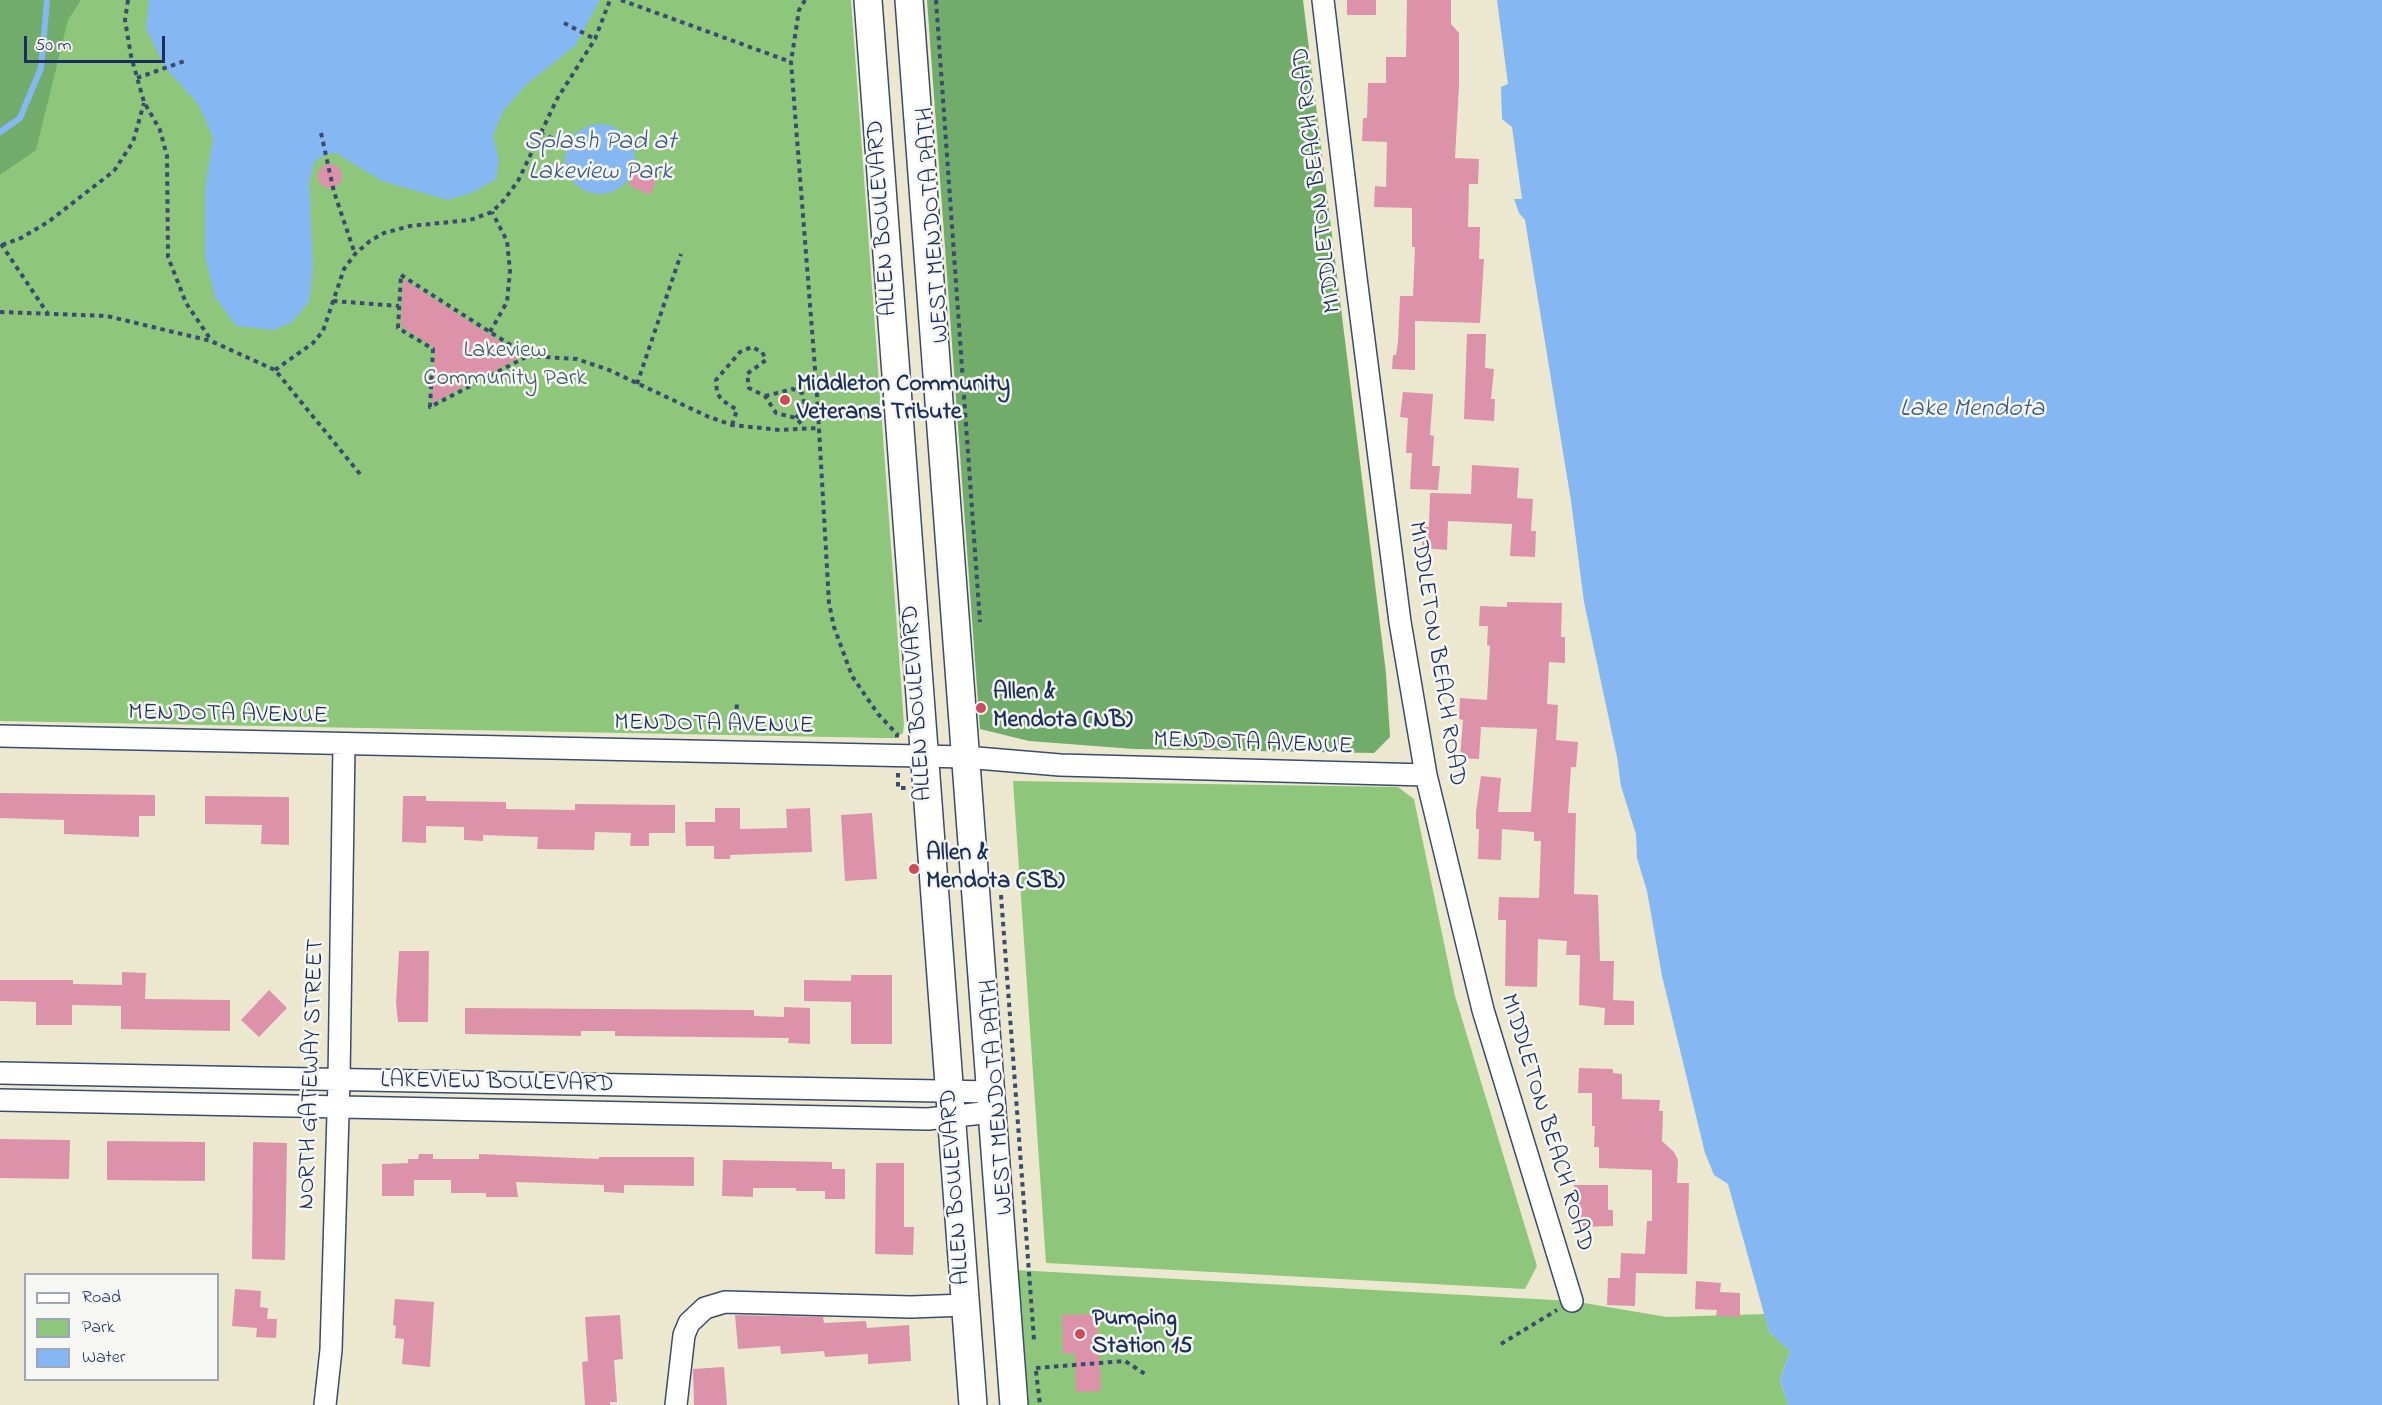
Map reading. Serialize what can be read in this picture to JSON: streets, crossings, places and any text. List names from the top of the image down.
{
  "streets": {
    "main road": ["ALLEN BOULEVARD"],
    "street": [
      "MIDDLETON BEACH ROAD",
      "MENDOTA AVENUE",
      "NORTH GATEWAY STREET",
      "LAKEVIEW BOULEVARD"
    ],
    "path": ["WEST MENDOTA PATH"]
  },
  "crossings": [
    ["MIDDLETON BEACH ROAD", "MENDOTA AVENUE"],
    ["ALLEN BOULEVARD", "MENDOTA AVENUE"],
    ["ALLEN BOULEVARD", "LAKEVIEW BOULEVARD"],
    ["MENDOTA AVENUE", "NORTH GATEWAY STREET"],
    ["NORTH GATEWAY STREET", "LAKEVIEW BOULEVARD"]
  ],
  "water": ["Splash Pad at Lakeview Park", "Lake Mendota"],
  "parks": ["Lakeview Community Park"],
  "places": [
    "Middleton Community Veterans' Tribute",
    "Allen & Mendota (NB)",
    "Allen & Mendota (SB)",
    "Pumping Station 15"
  ],
  "legend": ["Road", "Park", "Water"],
  "scale_bar": "50 m"
}
